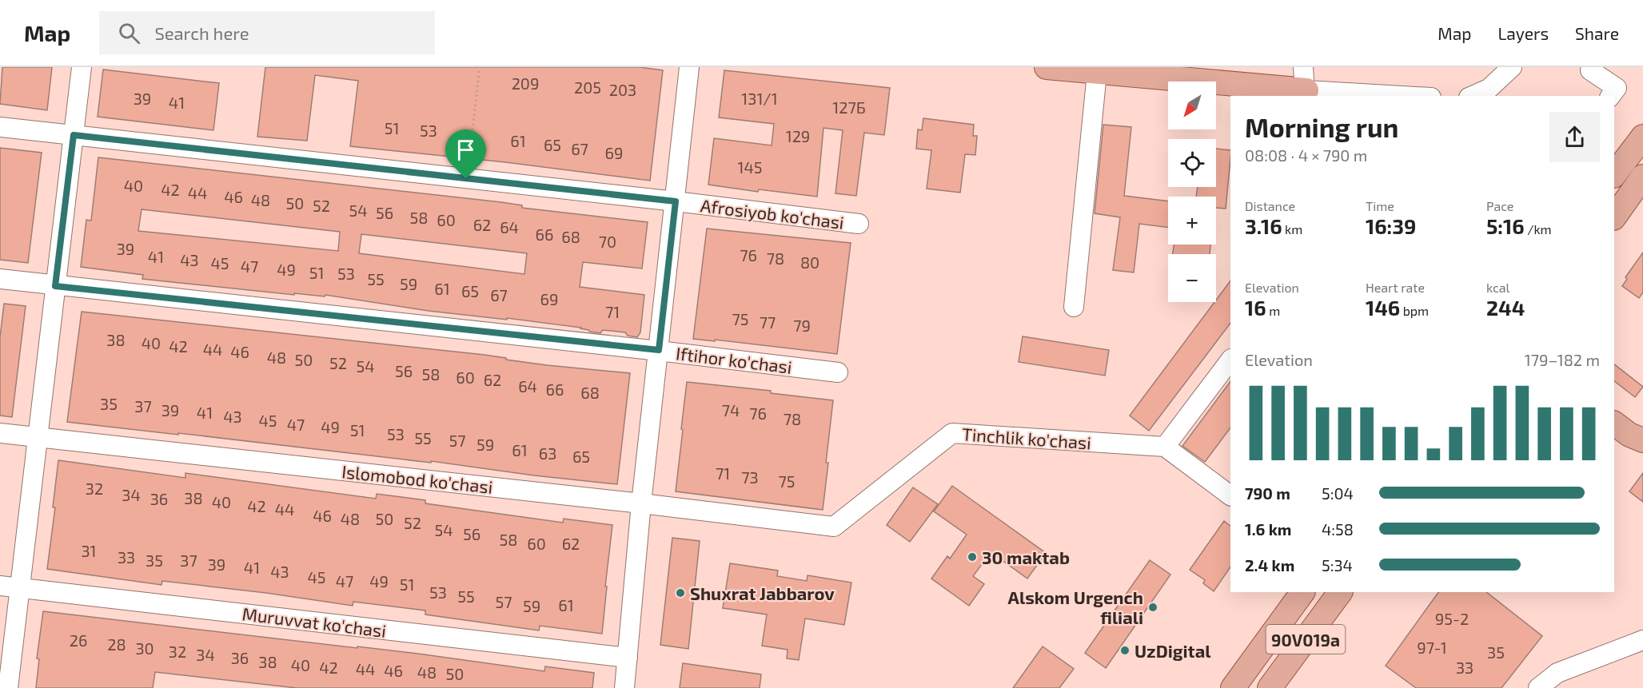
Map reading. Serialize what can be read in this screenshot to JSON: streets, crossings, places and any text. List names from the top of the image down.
{
  "streets": {
    "main road": ["90V019a"],
    "street": [
      "Afrosiyob ko'chasi",
      "Iftihor ko'chasi",
      "Tinchlik ko'chasi",
      "Islomobod ko'chasi",
      "Muruvvat ko'chasi"
    ]
  },
  "crossings": [
    ["Tinchlik ko'chasi", "Islomobod ko'chasi"]
  ],
  "places": [
    "30 maktab",
    "Shuxrat Jabbarov",
    "Alskom Urgench filiali",
    "UzDigital"
  ],
  "house_numbers": [
    "209",
    "205",
    "203",
    "39",
    "131/1",
    "41",
    "127Б",
    "51",
    "53",
    "129",
    "61",
    "65",
    "67",
    "69",
    "145",
    "40",
    "42",
    "44",
    "46",
    "48",
    "50",
    "52",
    "54",
    "56",
    "58",
    "60",
    "62",
    "64",
    "66",
    "68",
    "70",
    "39",
    "76",
    "41",
    "78",
    "43",
    "80",
    "45",
    "47",
    "49",
    "51",
    "53",
    "55",
    "59",
    "61",
    "65",
    "67",
    "69",
    "71",
    "75",
    "77",
    "79",
    "38",
    "40",
    "42",
    "44",
    "46",
    "48",
    "50",
    "52",
    "54",
    "56",
    "58",
    "60",
    "62",
    "64",
    "66",
    "68",
    "35",
    "37",
    "39",
    "74",
    "41",
    "76",
    "43",
    "78",
    "45",
    "47",
    "49",
    "51",
    "53",
    "55",
    "57",
    "59",
    "61",
    "63",
    "65",
    "71",
    "73",
    "75",
    "32",
    "34",
    "38",
    "36",
    "40",
    "42",
    "44",
    "46",
    "48",
    "50",
    "52",
    "54",
    "56",
    "58",
    "60",
    "62",
    "31",
    "33",
    "35",
    "37",
    "39",
    "41",
    "43",
    "45",
    "47",
    "49",
    "51",
    "53",
    "55",
    "57",
    "61",
    "59",
    "95-2",
    "26",
    "28",
    "97-1",
    "30",
    "32",
    "35",
    "34",
    "36",
    "38",
    "40",
    "42",
    "33",
    "44",
    "46",
    "48",
    "50"
  ],
  "north": "bottom left",
  "page": {
    "header": "Map",
    "search": "Search here",
    "nav": ["Map", "Layers", "Share"],
    "map_buttons": ["+", "−"],
    "heading": ["Morning run", "08:08 · 4 × 790 m"],
    "stats": [
      ["Distance", "3.16 km"],
      ["Time", "16:39"],
      ["Pace", "5:16 /km"],
      ["Elevation", "16 m"],
      ["Heart rate", "146 bpm"],
      ["kcal", "244"]
    ],
    "chart": ["Elevation", "179–182 m"],
    "list": [
      {
        "name": "790 m",
        "note": "5:04"
      },
      {
        "name": "1.6 km",
        "note": "4:58"
      },
      {
        "name": "2.4 km",
        "note": "5:34"
      }
    ]
  }
}
